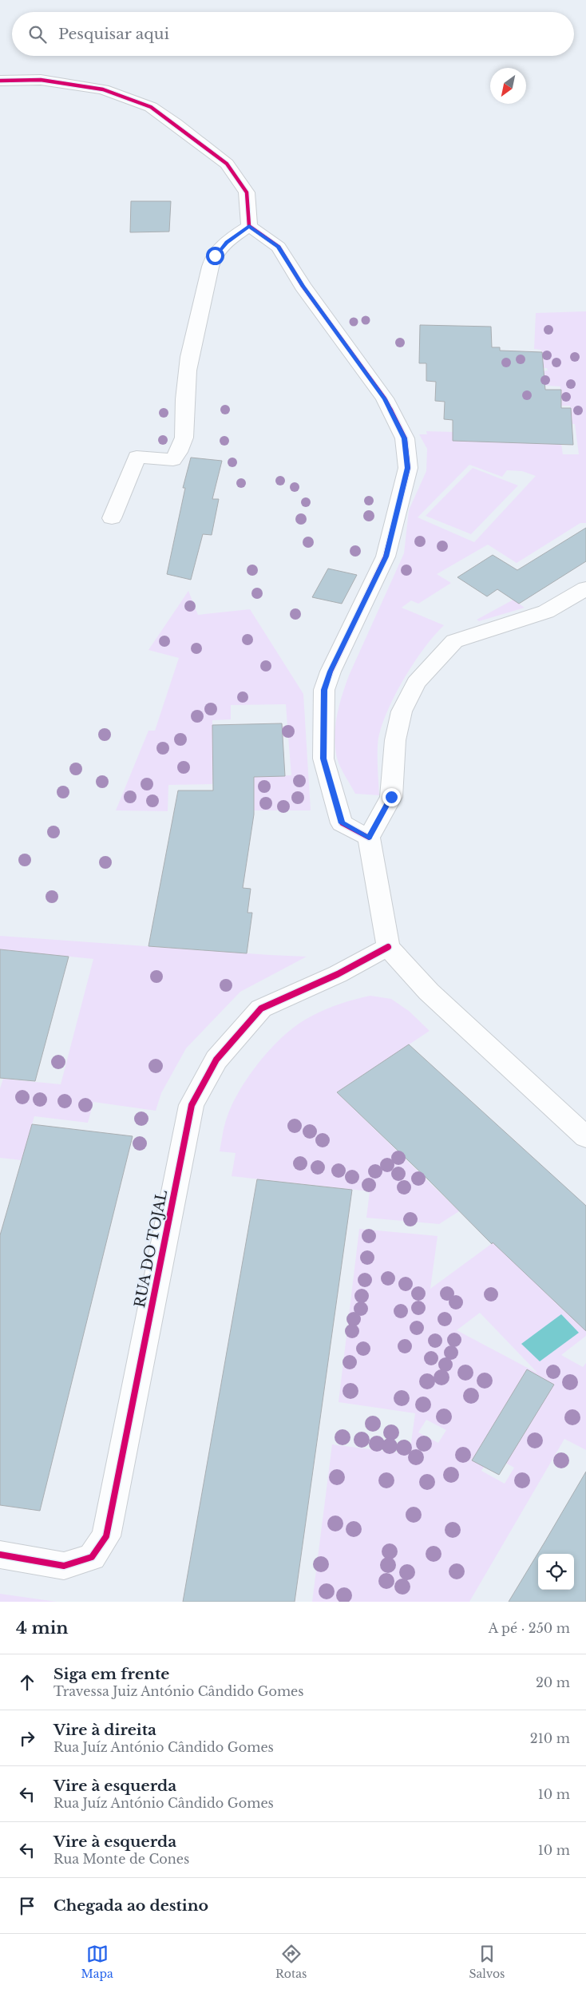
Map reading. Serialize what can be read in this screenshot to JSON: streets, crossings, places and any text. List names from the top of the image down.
{
  "streets": {
    "street": ["RUA DO TOJAL"]
  },
  "north": "bottom left",
  "page": {
    "search": "Pesquisar aqui",
    "heading": ["4 min", "A pé · 250 m"],
    "list": [
      ["Siga em frente", "Travessa Juiz António Cândido Gomes", "20 m"],
      ["Vire à direita", "Rua Juíz António Cândido Gomes", "210 m"],
      ["Vire à esquerda", "Rua Juíz António Cândido Gomes", "10 m"],
      ["Vire à esquerda", "Rua Monte de Cones", "10 m"],
      "Chegada ao destino"
    ],
    "nav": ["Mapa", "Rotas", "Salvos"]
  }
}
